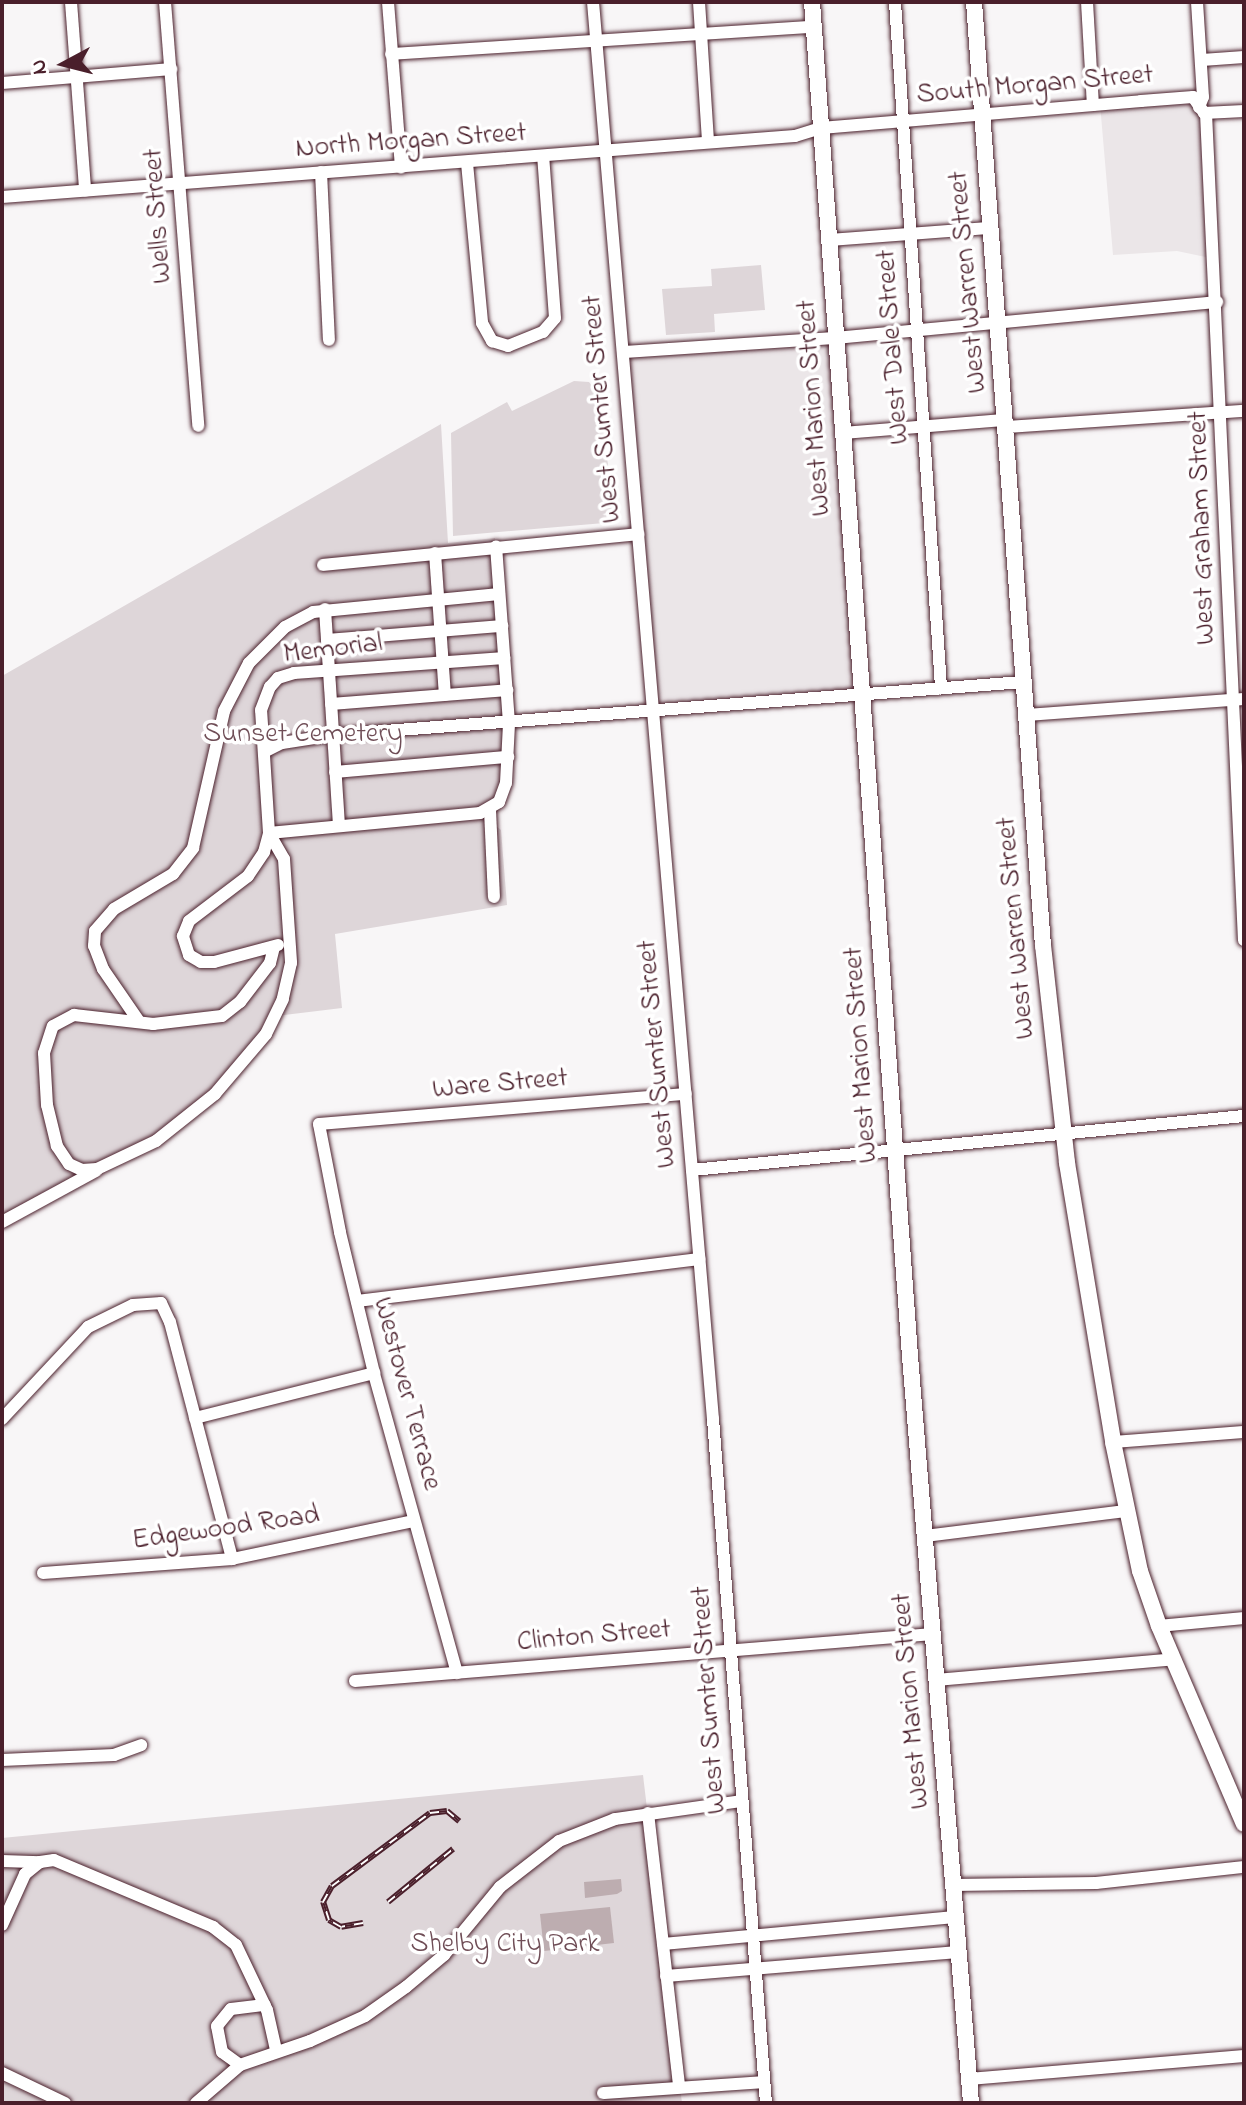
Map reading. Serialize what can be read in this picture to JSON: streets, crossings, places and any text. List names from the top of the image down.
{
  "streets": {
    "main road": ["West Warren Street", "West Marion Street"],
    "street": [
      "South Morgan Street",
      "North Morgan Street",
      "Wells Street",
      "West Dale Street",
      "West Sumter Street",
      "West Graham Street",
      "Memorial",
      "Ware Street",
      "Westover Terrace",
      "Edgewood Road",
      "Clinton Street"
    ]
  },
  "crossings": [
    ["South Morgan Street", "North Morgan Street"],
    ["South Morgan Street", "West Warren Street"],
    ["South Morgan Street", "West Dale Street"],
    ["South Morgan Street", "West Marion Street"],
    ["South Morgan Street", "West Graham Street"],
    ["North Morgan Street", "Wells Street"],
    ["North Morgan Street", "West Marion Street"],
    ["North Morgan Street", "West Sumter Street"],
    ["West Marion Street", "Clinton Street"],
    ["West Sumter Street", "Ware Street"],
    ["West Sumter Street", "Clinton Street"],
    ["Ware Street", "Westover Terrace"],
    ["Westover Terrace", "Edgewood Road"],
    ["Westover Terrace", "Clinton Street"]
  ],
  "parks": ["Sunset Cemetery", "Shelby City Park"],
  "north": "left"
}
